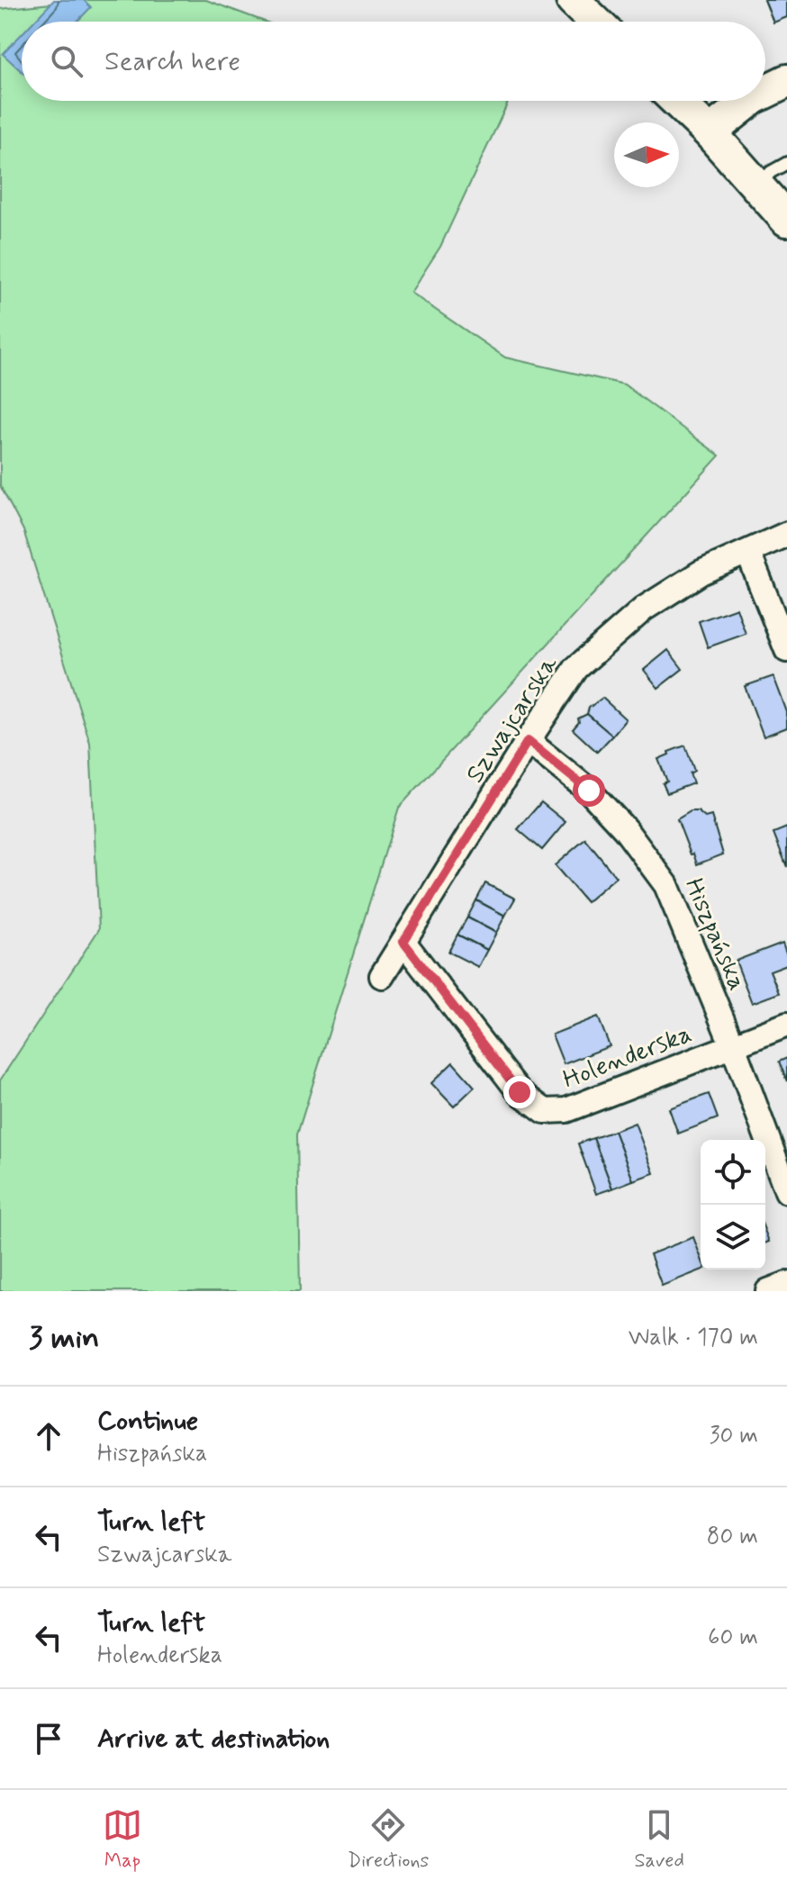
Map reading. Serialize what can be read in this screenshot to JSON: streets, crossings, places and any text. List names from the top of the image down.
{
  "streets": {
    "street": ["Szwajcarska", "Hiszpańska", "Holenderska"]
  },
  "crossings": [
    ["Szwajcarska", "Hiszpańska"],
    ["Szwajcarska", "Holenderska"],
    ["Hiszpańska", "Holenderska"]
  ],
  "north": "right",
  "page": {
    "search": "Search here",
    "heading": ["3 min", "Walk · 170 m"],
    "list": [
      ["Continue", "Hiszpańska", "30 m"],
      ["Turn left", "Szwajcarska", "80 m"],
      ["Turn left", "Holenderska", "60 m"],
      "Arrive at destination"
    ],
    "nav": ["Map", "Directions", "Saved"]
  }
}
